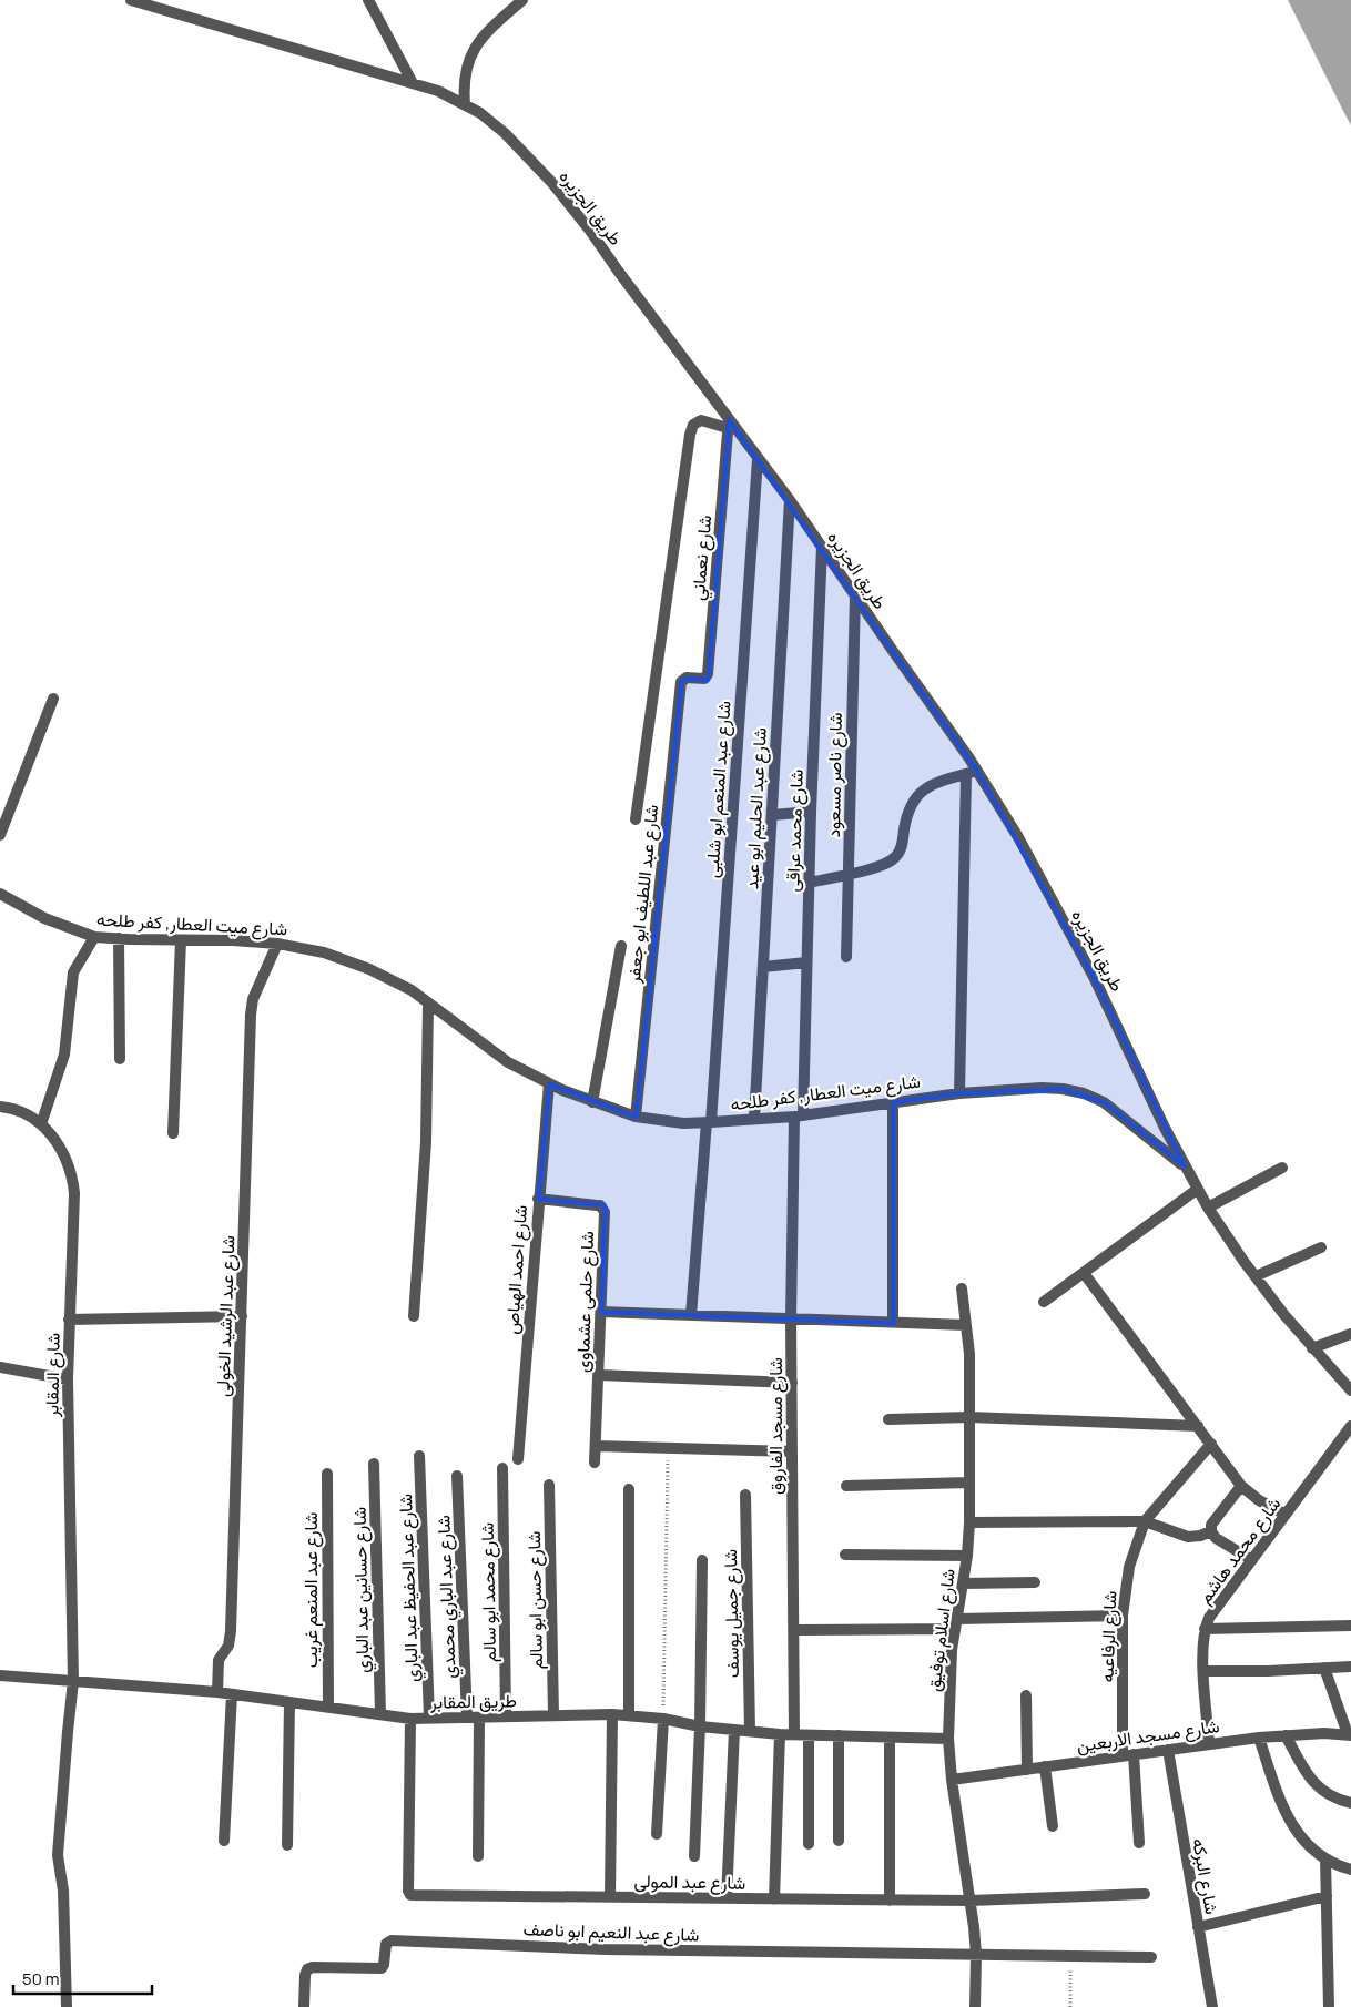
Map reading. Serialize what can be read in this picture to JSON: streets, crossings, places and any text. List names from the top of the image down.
{
  "streets": {
    "street": [
      "طريق الجزيره",
      "شارع نعماني",
      "شارع ناصر مسعود",
      "شارع عبد المنعم ابو شلبى",
      "شارع عبد الحليم ابو عيد",
      "شارع محمد عراقى",
      "شارع عبد اللطيف ابو جعفر",
      "شارع ميت العطار, كفر طلحه",
      "شارع احمد الهياص",
      "شارع حلمى عشماوى",
      "شارع عبد الرشيد الخولى",
      "شارع المقابر",
      "شارع مسجد الفاروق",
      "شارع محمد هاشم",
      "شارع عبد الحفيظ عبد الباري",
      "شارع عبد المنعم غريب",
      "شارع حسانين عبد الباري",
      "شارع محمد ابو سالم",
      "شارع عبد الباري محمدي",
      "شارع حسن ابو سالم",
      "شارع جميل يوسف",
      "شارع اسلام توفيق",
      "شارع الرفاعيه",
      "طريق المقابر",
      "شارع مسجد الاربعين",
      "شارع البركه",
      "شارع عبد المولى",
      "شارع عبد النعيم ابو ناصف"
    ]
  },
  "crossings": [
    ["طريق الجزيره", "شارع نعماني"],
    ["طريق الجزيره", "شارع ناصر مسعود"],
    ["طريق الجزيره", "شارع عبد المنعم ابو شلبى"],
    ["طريق الجزيره", "شارع عبد الحليم ابو عيد"],
    ["طريق الجزيره", "شارع محمد عراقى"],
    ["طريق الجزيره", "شارع ميت العطار, كفر طلحه"],
    ["شارع نعماني", "شارع عبد اللطيف ابو جعفر"],
    ["شارع عبد المنعم ابو شلبى", "شارع ميت العطار, كفر طلحه"],
    ["شارع عبد الحليم ابو عيد", "شارع ميت العطار, كفر طلحه"],
    ["شارع محمد عراقى", "شارع ميت العطار, كفر طلحه"],
    ["شارع محمد عراقى", "شارع مسجد الفاروق"],
    ["شارع عبد اللطيف ابو جعفر", "شارع ميت العطار, كفر طلحه"],
    ["شارع ميت العطار, كفر طلحه", "شارع احمد الهياص"],
    ["شارع ميت العطار, كفر طلحه", "شارع عبد الرشيد الخولى"],
    ["شارع ميت العطار, كفر طلحه", "شارع مسجد الفاروق"],
    ["شارع احمد الهياص", "شارع حلمى عشماوى"],
    ["شارع عبد الرشيد الخولى", "طريق المقابر"],
    ["شارع المقابر", "طريق المقابر"],
    ["شارع مسجد الفاروق", "طريق المقابر"],
    ["شارع محمد هاشم", "شارع مسجد الاربعين"],
    ["شارع عبد الحفيظ عبد الباري", "طريق المقابر"],
    ["شارع عبد المنعم غريب", "طريق المقابر"],
    ["شارع حسانين عبد الباري", "طريق المقابر"],
    ["شارع محمد ابو سالم", "طريق المقابر"],
    ["شارع عبد الباري محمدي", "طريق المقابر"],
    ["شارع حسن ابو سالم", "طريق المقابر"],
    ["شارع جميل يوسف", "طريق المقابر"],
    ["شارع اسلام توفيق", "طريق المقابر"],
    ["شارع اسلام توفيق", "شارع مسجد الاربعين"],
    ["شارع اسلام توفيق", "شارع عبد المولى"],
    ["شارع اسلام توفيق", "شارع عبد النعيم ابو ناصف"],
    ["شارع الرفاعيه", "شارع مسجد الاربعين"],
    ["طريق المقابر", "شارع عبد المولى"],
    ["شارع مسجد الاربعين", "شارع البركه"]
  ],
  "scale_bar": "50 m"
}
